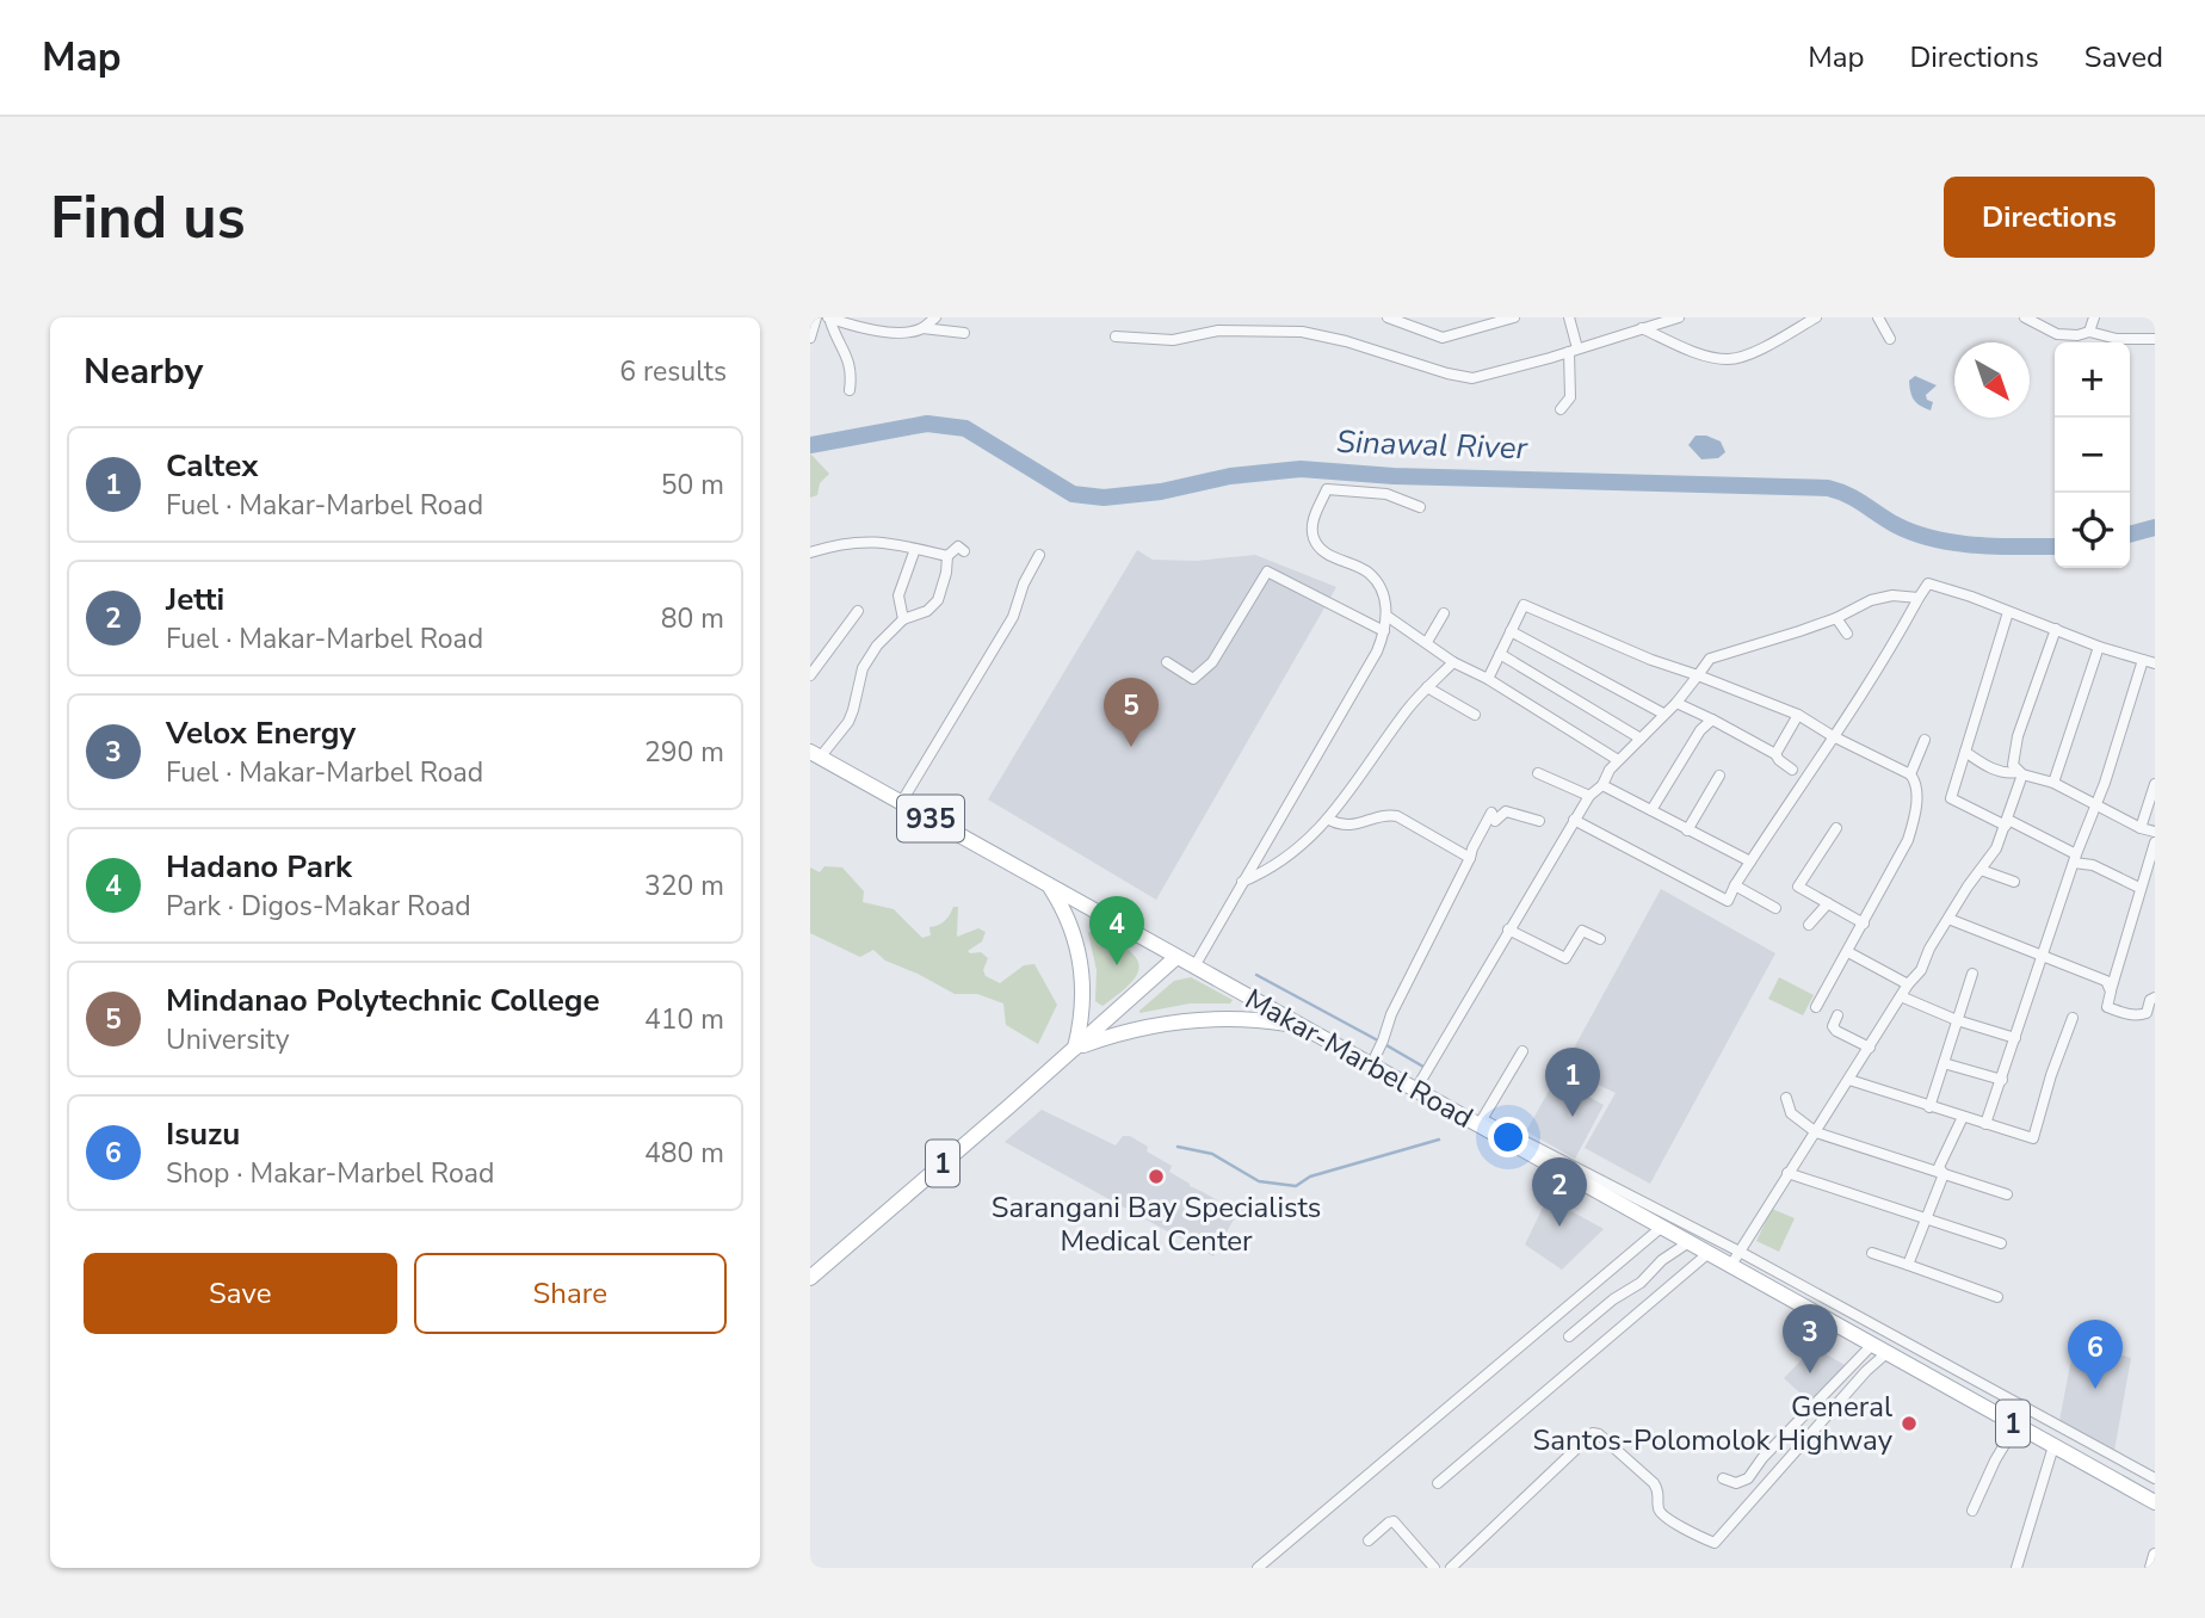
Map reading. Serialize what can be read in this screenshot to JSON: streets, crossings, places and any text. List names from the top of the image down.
{
  "streets": {
    "main road": ["935", "Makar-Marbel Road", "1"]
  },
  "crossings": [
    ["935", "Makar-Marbel Road"],
    ["935", "1"],
    ["Makar-Marbel Road", "1"]
  ],
  "water": ["Sinawal River"],
  "places": ["Sarangani Bay Specialists Medical Center", "General Santos-Polomolok Highway"],
  "north": "bottom right",
  "page": {
    "header": "Map",
    "nav": ["Map", "Directions", "Saved"],
    "buttons": [
      "Directions",
      ["Save", "Share"]
    ],
    "title": "Find us",
    "heading": ["Nearby", "6 results"],
    "map_buttons": ["+", "−"],
    "list": [
      {
        "mark": "1",
        "name": "Caltex",
        "note": "Fuel · Makar-Marbel Road",
        "value": "50 m"
      },
      {
        "mark": "2",
        "name": "Jetti",
        "note": "Fuel · Makar-Marbel Road",
        "value": "80 m"
      },
      {
        "mark": "3",
        "name": "Velox Energy",
        "note": "Fuel · Makar-Marbel Road",
        "value": "290 m"
      },
      {
        "mark": "4",
        "name": "Hadano Park",
        "note": "Park · Digos-Makar Road",
        "value": "320 m"
      },
      {
        "mark": "5",
        "name": "Mindanao Polytechnic College",
        "note": "University",
        "value": "410 m"
      },
      {
        "mark": "6",
        "name": "Isuzu",
        "note": "Shop · Makar-Marbel Road",
        "value": "480 m"
      }
    ],
    "pins": [
      "5",
      "4",
      "1",
      "2",
      "3",
      "6"
    ]
  }
}
